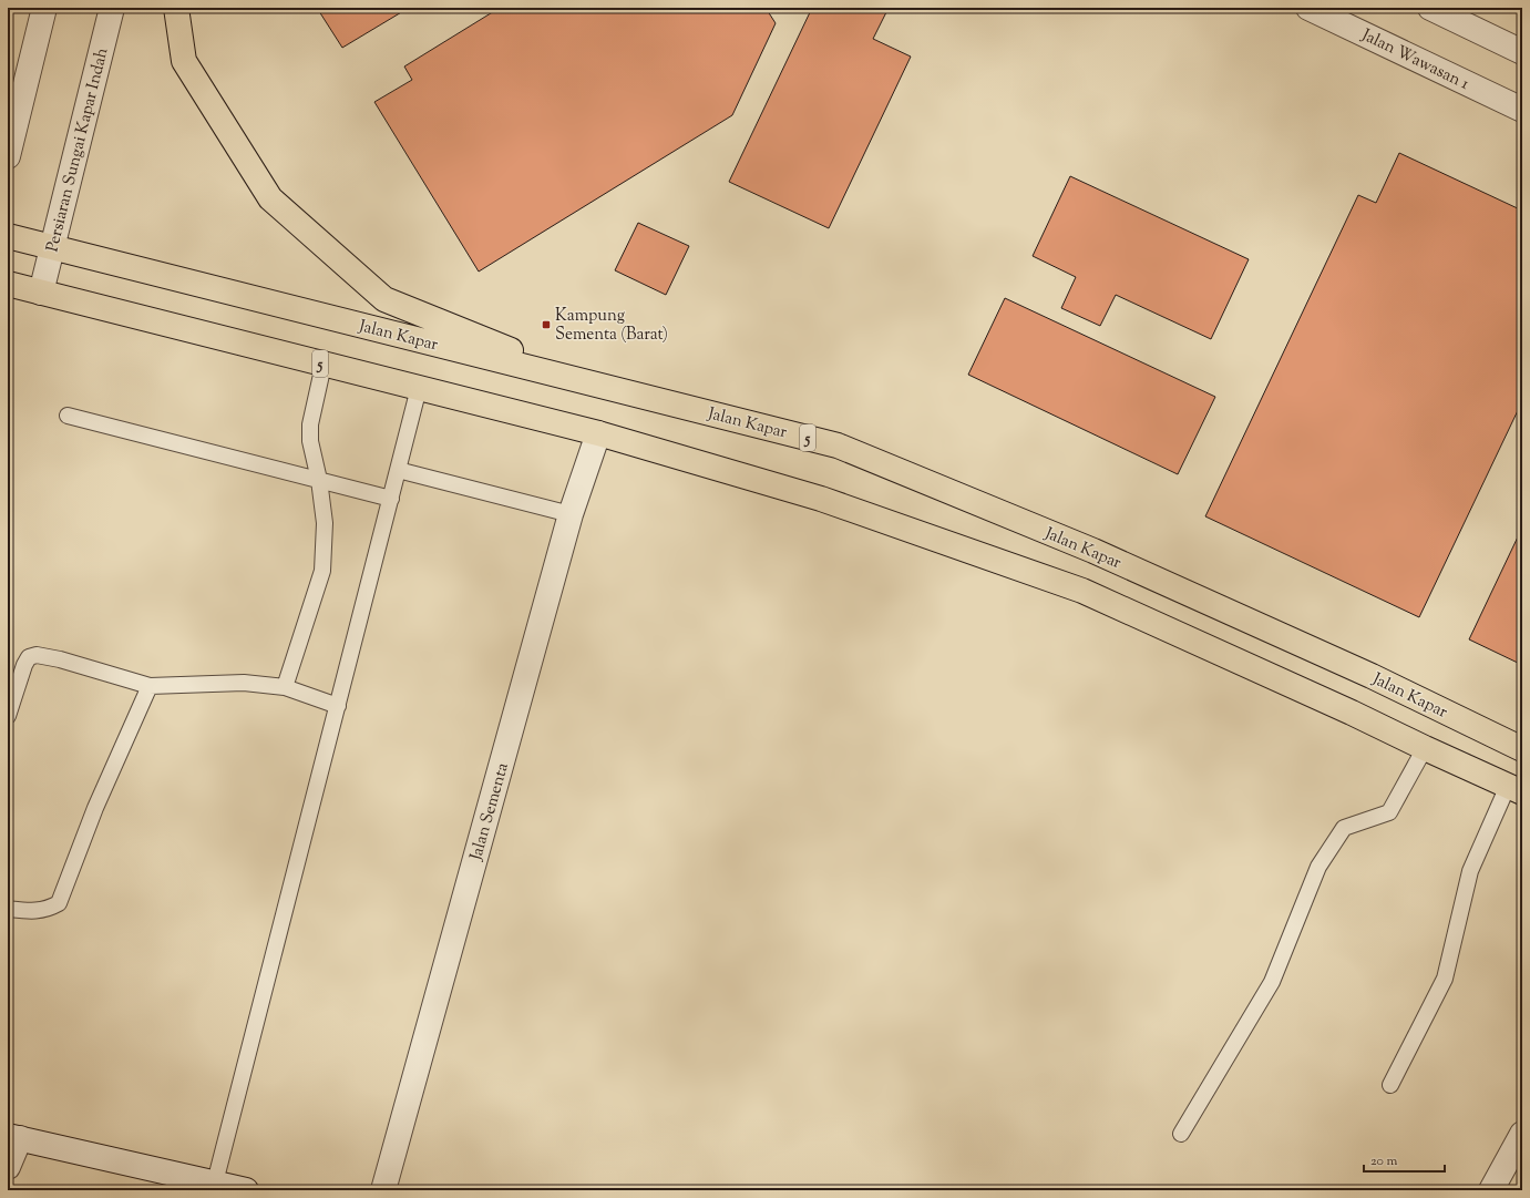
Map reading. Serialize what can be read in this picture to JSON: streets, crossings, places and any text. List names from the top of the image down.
{
  "streets": {
    "highway": ["Jalan Kapar", "5"],
    "street": ["Jalan Wawasan 1", "Persiaran Sungai Kapar Indah", "Jalan Sementa"]
  },
  "crossings": [
    ["Persiaran Sungai Kapar Indah", "Jalan Kapar"],
    ["Persiaran Sungai Kapar Indah", "5"],
    ["5", "Jalan Sementa"]
  ],
  "places": {
    "transit": ["Kampung Sementa (Barat)"]
  },
  "scale_bar": "20 m"
}
